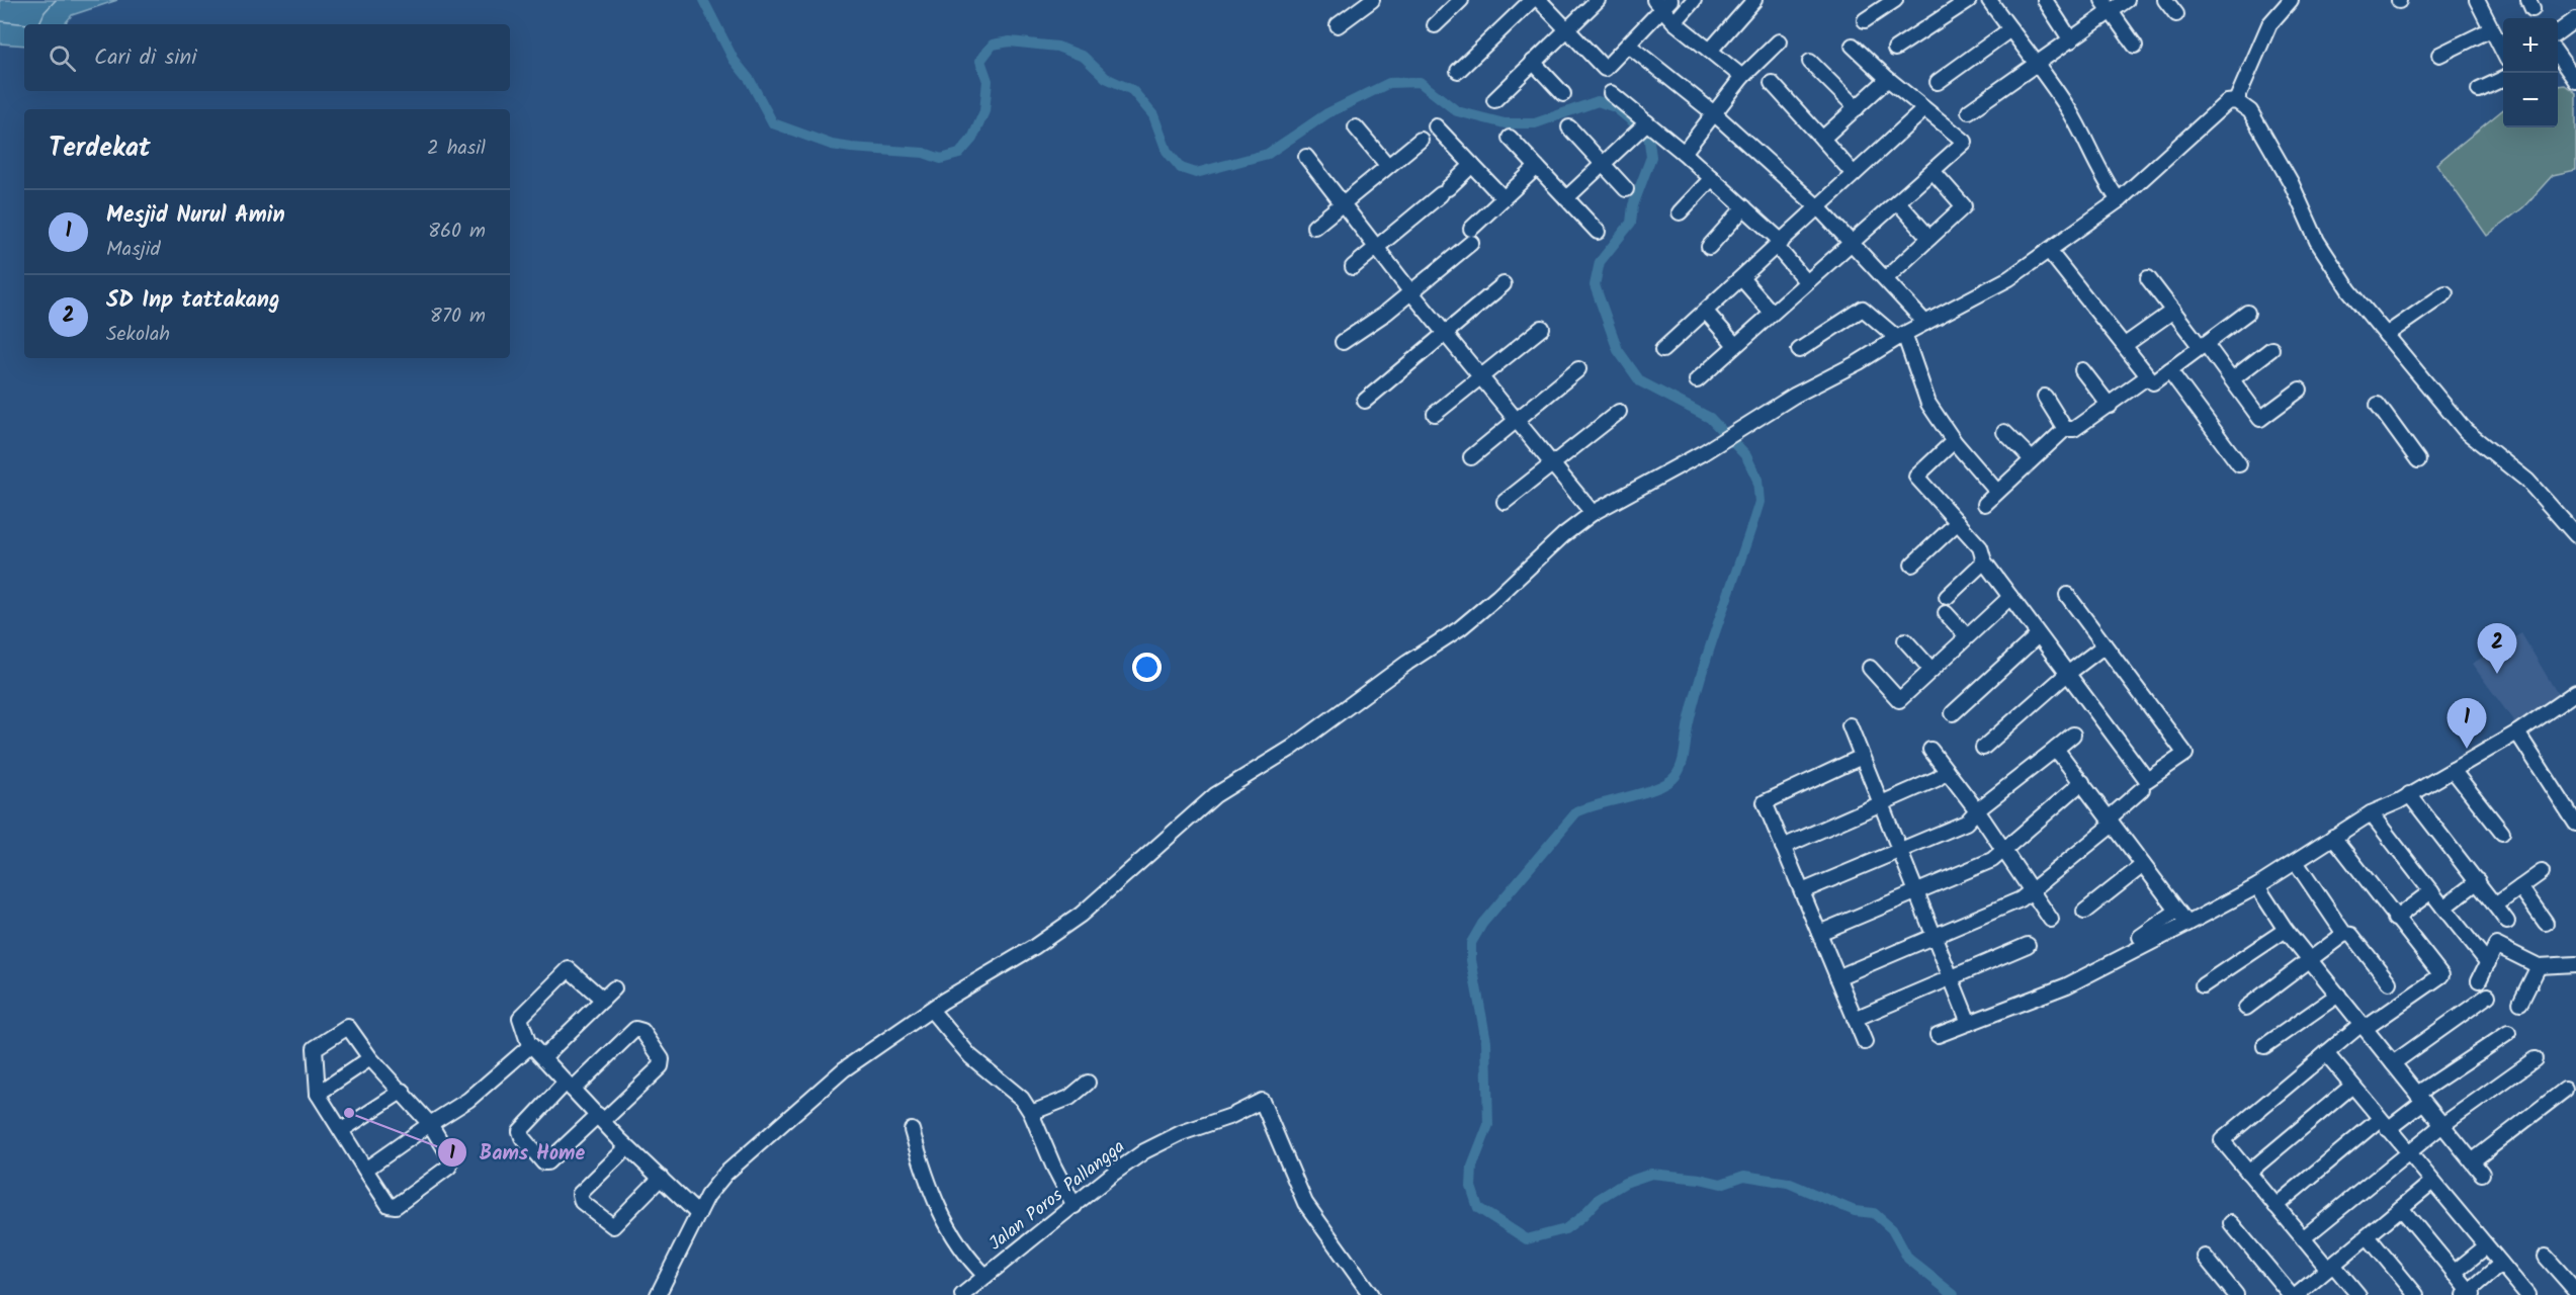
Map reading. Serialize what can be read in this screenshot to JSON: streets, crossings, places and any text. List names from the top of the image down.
{
  "streets": {
    "street": ["Jalan Poros Pallangga"]
  },
  "places": ["Bams Home"],
  "page": {
    "map_buttons": ["+", "−"],
    "search": "Cari di sini",
    "heading": ["Terdekat", "2 hasil"],
    "list": [
      {
        "mark": "1",
        "name": "Mesjid Nurul Amin",
        "note": "Masjid",
        "value": "860 m"
      },
      {
        "mark": "2",
        "name": "SD Inp tattakang",
        "note": "Sekolah",
        "value": "870 m"
      }
    ],
    "pins": ["2", "1"]
  }
}
